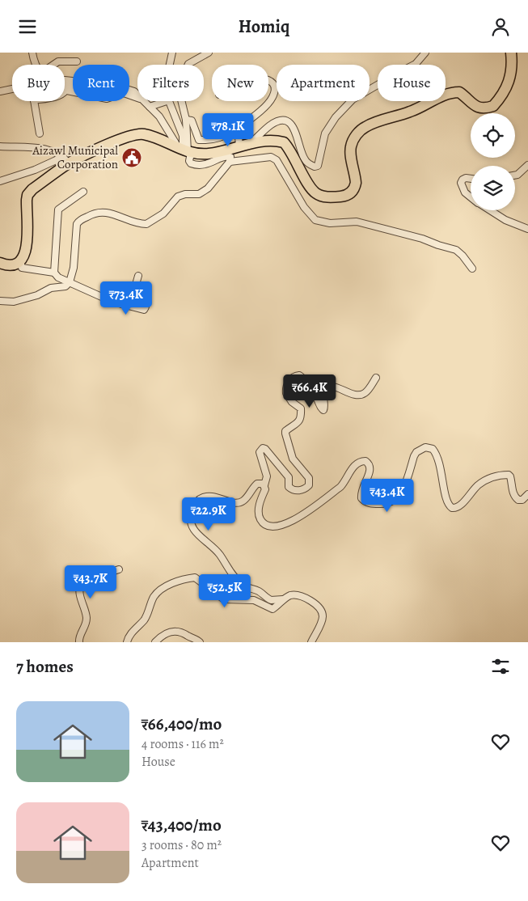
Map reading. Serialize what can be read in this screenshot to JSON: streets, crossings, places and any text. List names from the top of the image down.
{
  "places": {
    "public building": ["Aizawl Municipal Corporation"]
  },
  "page": {
    "header": "Homiq",
    "chip": [
      "Buy",
      "Rent",
      "Filters",
      "New",
      "Apartment",
      "House"
    ],
    "price": [
      "₹78.1K",
      "₹73.4K",
      "₹66.4K",
      "₹43.4K",
      "₹22.9K",
      "₹43.7K",
      "₹52.5K"
    ],
    "heading": "7 homes",
    "list": [
      {
        "name": "₹66,400/mo",
        "note": "4 rooms · 116 m² · House"
      },
      {
        "name": "₹43,400/mo",
        "note": "3 rooms · 80 m² · Apartment"
      }
    ]
  }
}
